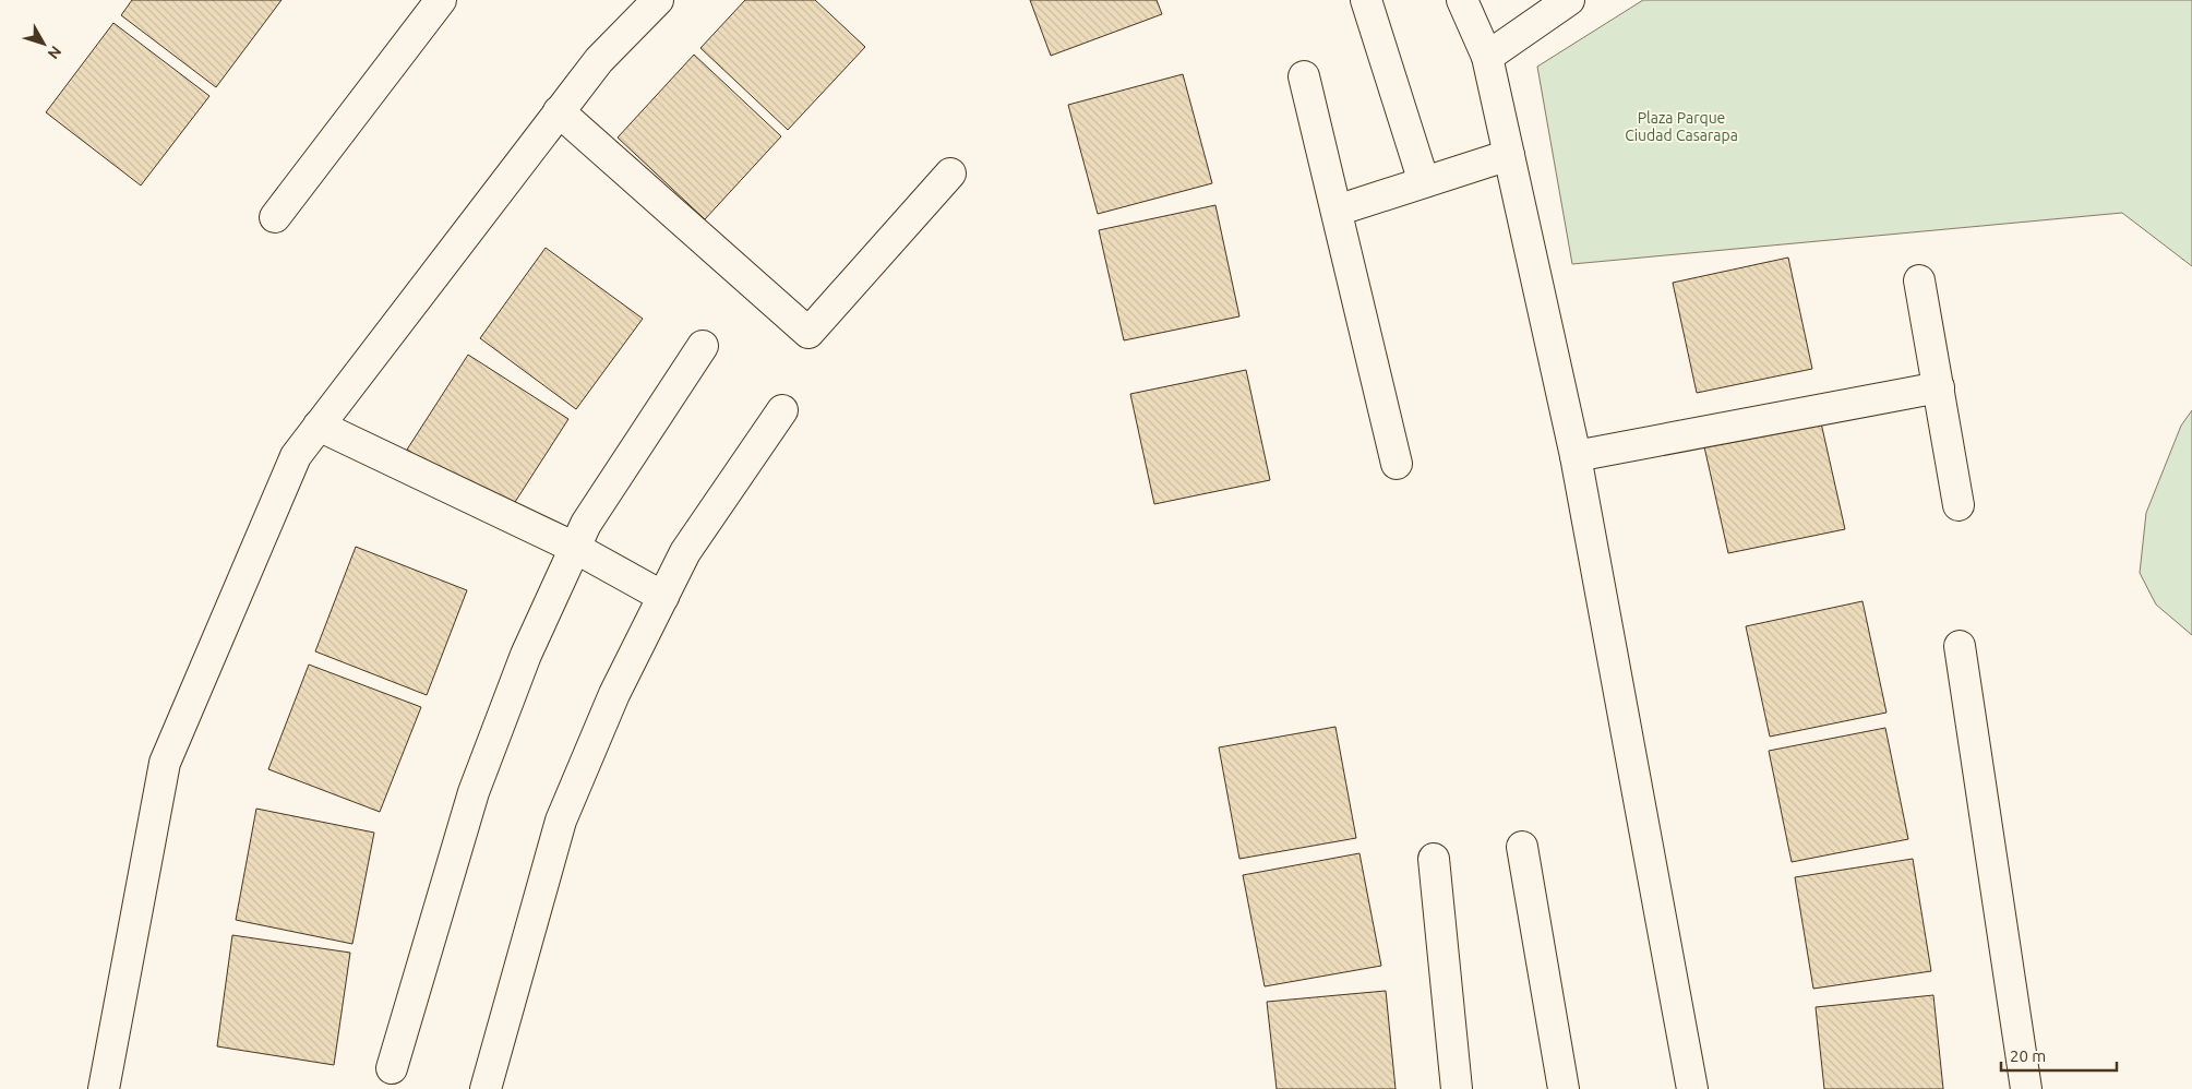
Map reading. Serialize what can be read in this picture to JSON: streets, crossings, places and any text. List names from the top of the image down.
{
  "parks": ["Plaza Parque Ciudad Casarapa"],
  "scale_bar": "20 m",
  "north": "bottom right"
}
